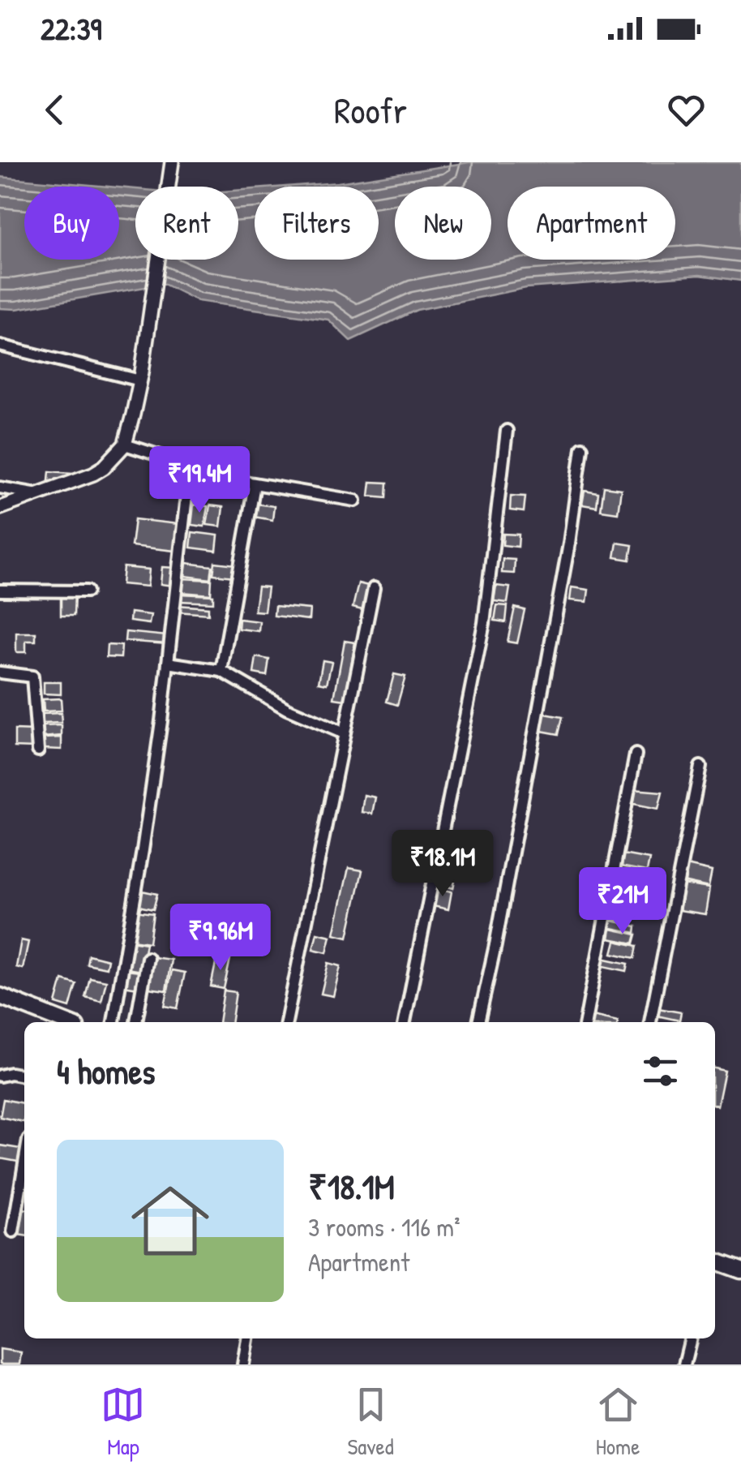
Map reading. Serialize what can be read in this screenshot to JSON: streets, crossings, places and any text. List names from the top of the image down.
{
  "page": {
    "status": "22:39",
    "header": "Roofr",
    "chip": [
      "Buy",
      "Rent",
      "Filters",
      "New",
      "Apartment"
    ],
    "price": [
      "₹19.4M",
      "₹18.1M",
      "₹21M",
      "₹9.96M"
    ],
    "heading": "4 homes",
    "list": [
      {
        "name": "₹18.1M",
        "note": "3 rooms · 116 m² · Apartment"
      }
    ],
    "tabs": ["Map", "Saved", "Home"]
  }
}
